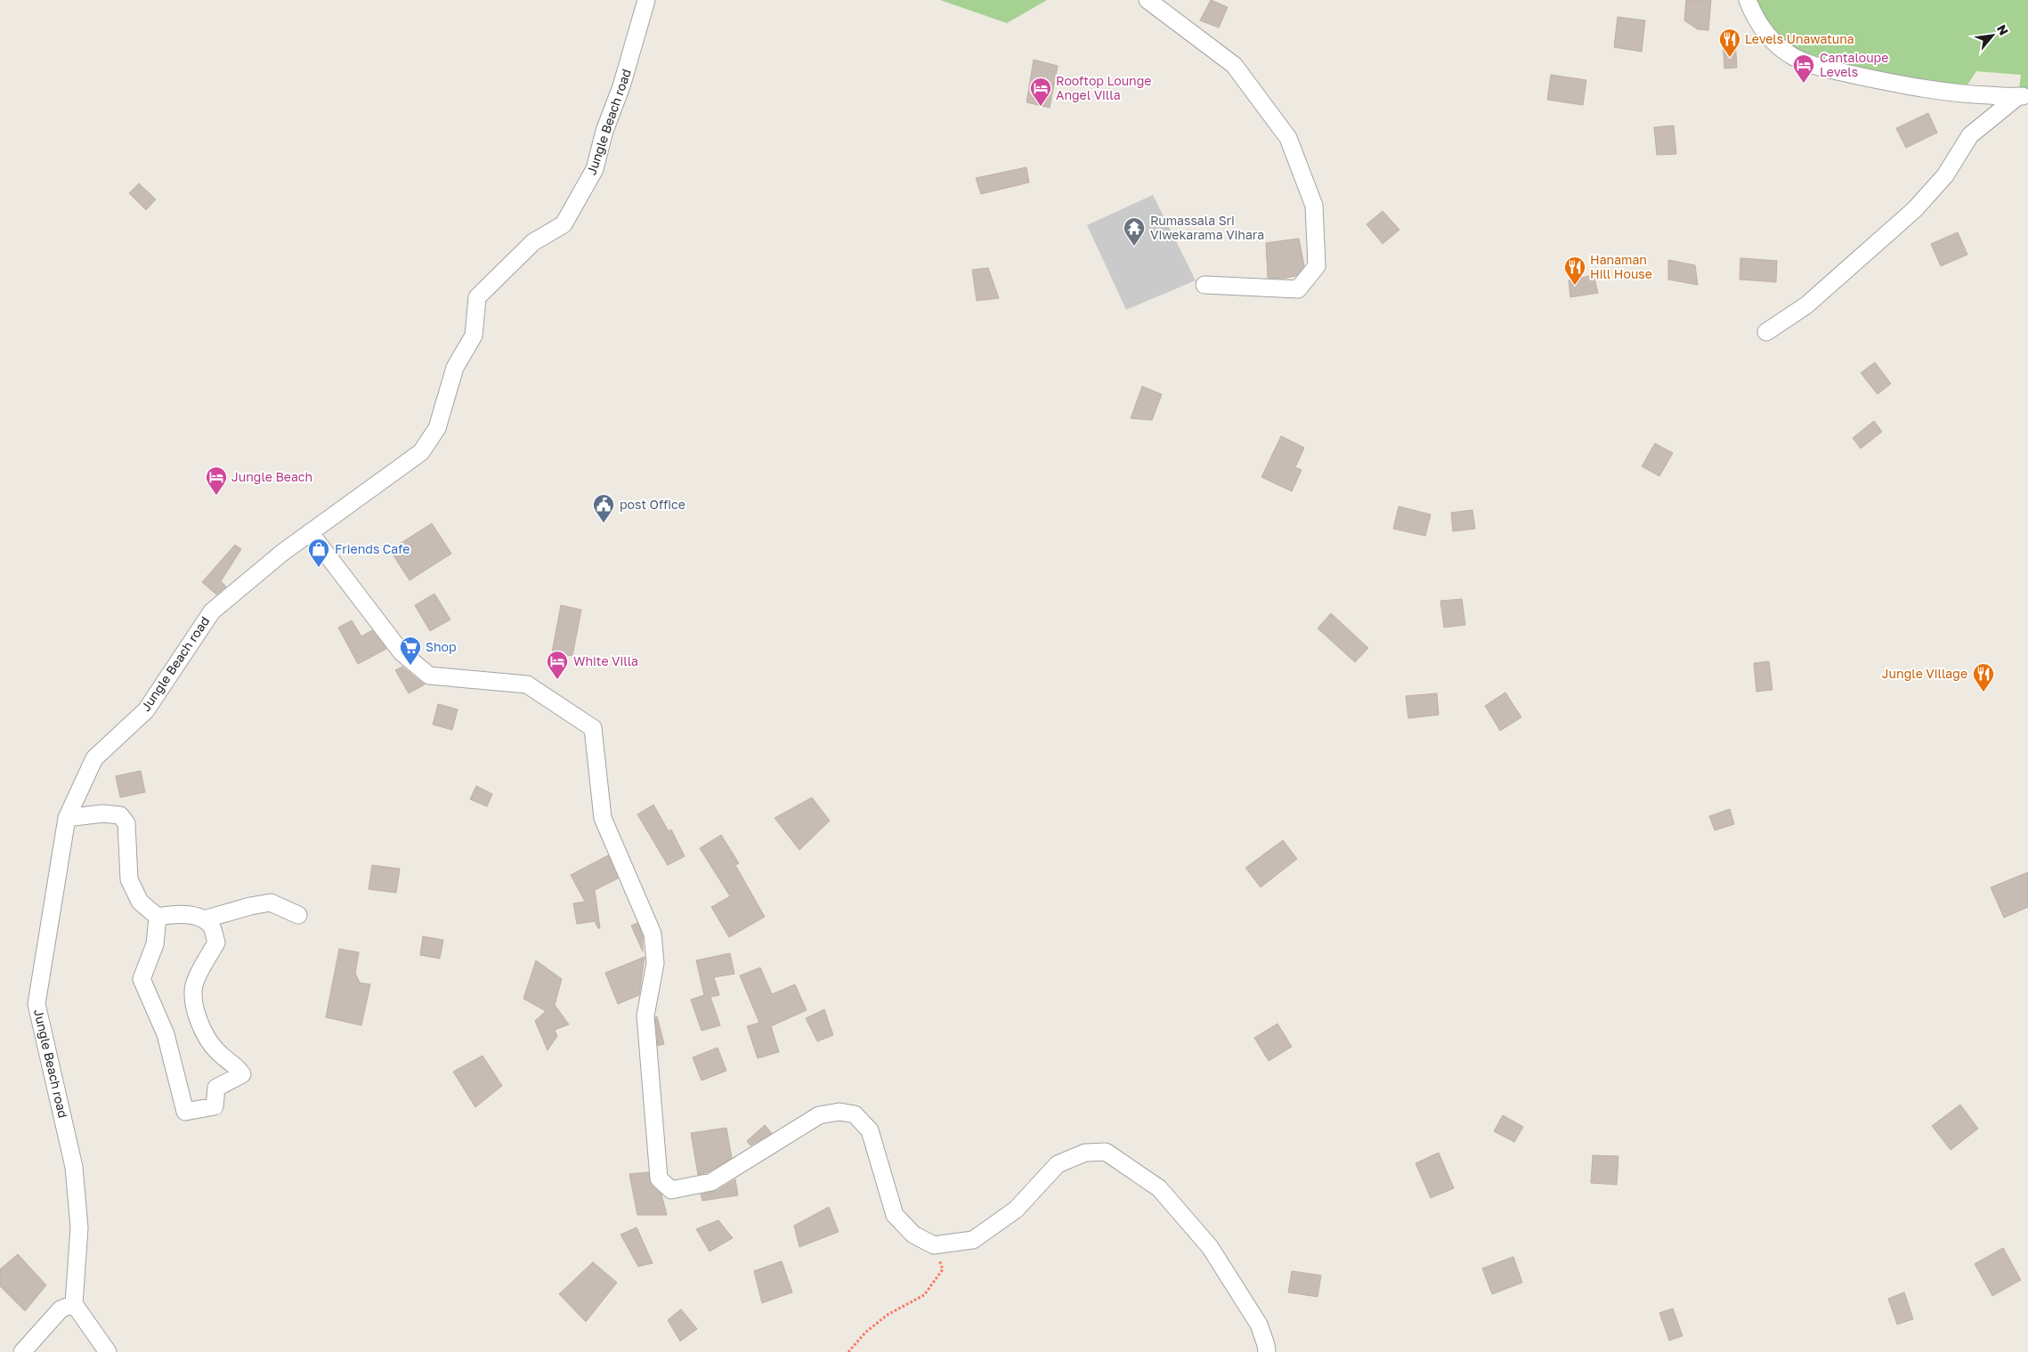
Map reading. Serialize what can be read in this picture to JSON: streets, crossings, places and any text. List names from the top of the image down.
{
  "streets": {
    "street": ["Jungle Beach road"]
  },
  "places": {
    "restaurant": ["Levels Unawatuna", "Hanaman Hill House", "Jungle Village"],
    "hotel": [
      "Cantaloupe Levels",
      "Rooftop Lounge Angel Villa",
      "Jungle Beach",
      "White Villa"
    ],
    "temple": ["Rumassala Sri Viwekarama Vihara"],
    "public building": ["post Office"],
    "shop": ["Friends Cafe"],
    "supermarket": ["Shop"]
  },
  "north": "top right"
}
